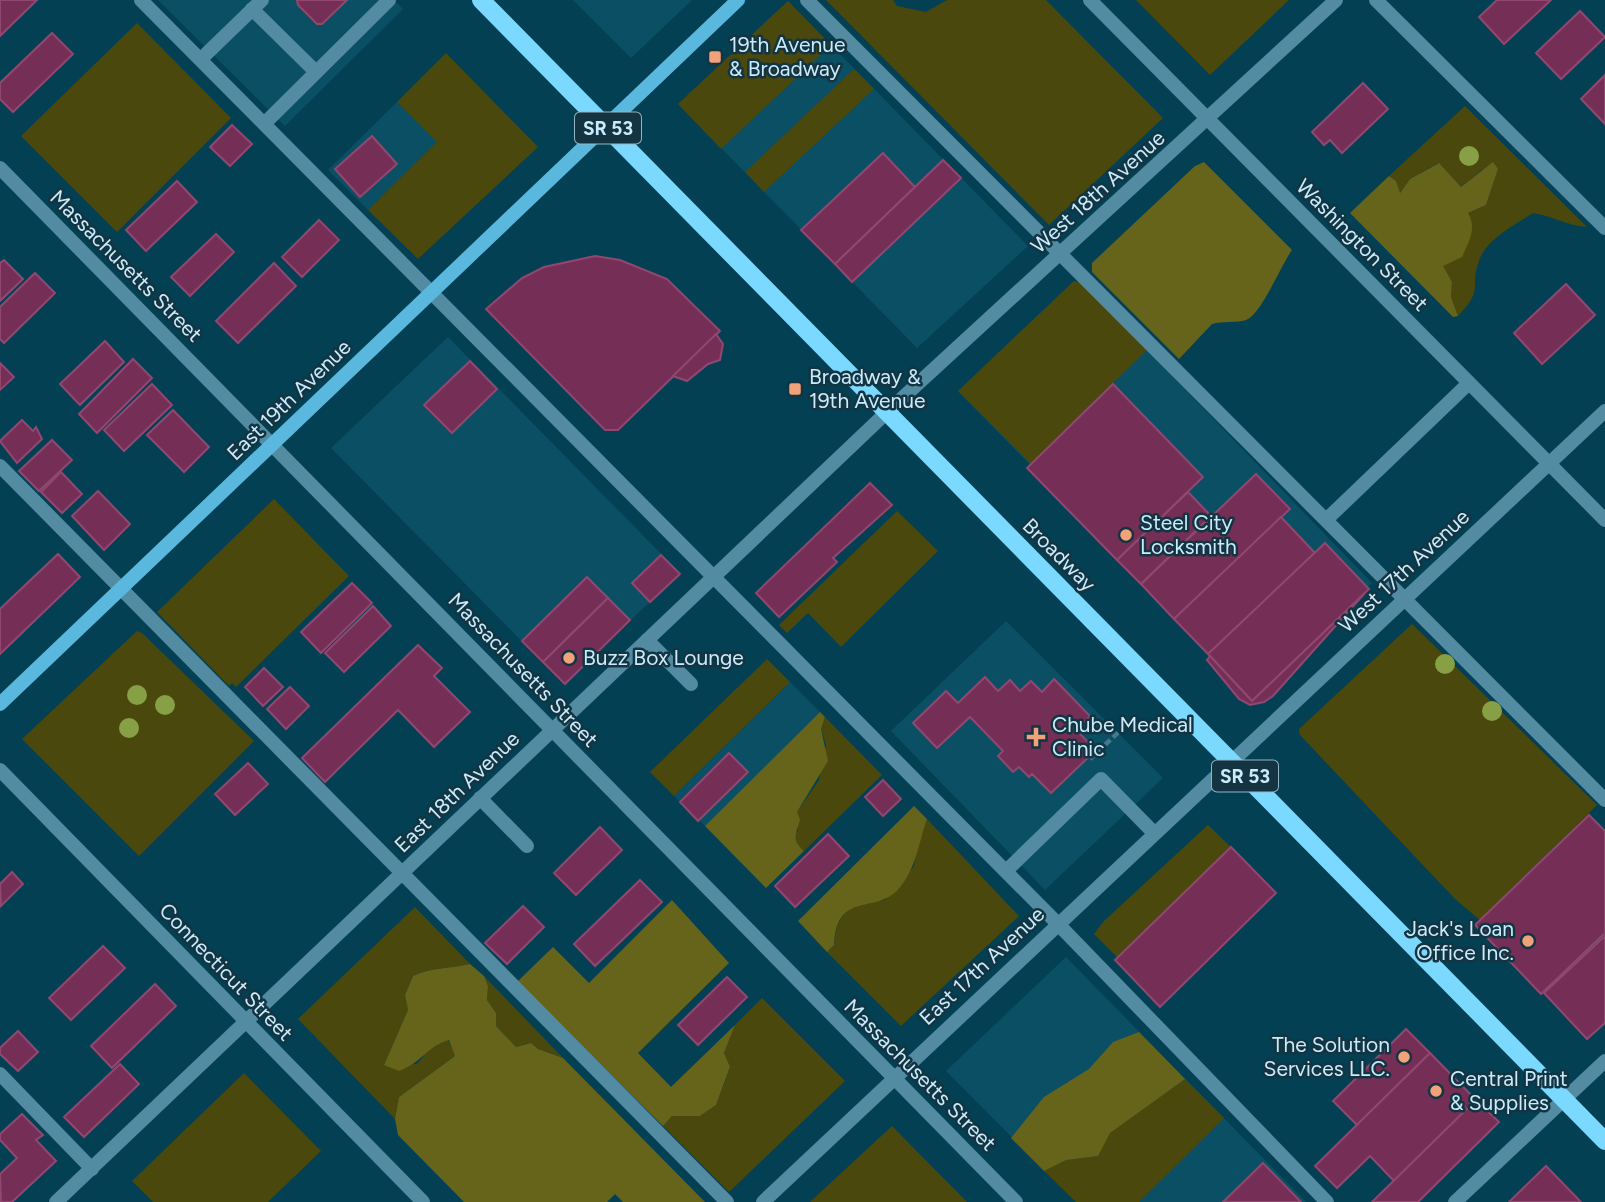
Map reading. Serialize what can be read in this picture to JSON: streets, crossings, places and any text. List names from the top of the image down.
{
  "streets": {
    "main road": ["SR 53", "Broadway"],
    "street": [
      "West 18th Avenue",
      "Washington Street",
      "Massachusetts Street",
      "East 19th Avenue",
      "West 17th Avenue",
      "East 18th Avenue",
      "East 17th Avenue",
      "Connecticut Street"
    ]
  },
  "crossings": [
    ["West 18th Avenue", "Washington Street"],
    ["West 18th Avenue", "Broadway"],
    ["West 18th Avenue", "East 18th Avenue"],
    ["Washington Street", "West 17th Avenue"],
    ["Massachusetts Street", "East 19th Avenue"],
    ["Massachusetts Street", "East 18th Avenue"],
    ["Massachusetts Street", "East 17th Avenue"],
    ["East 19th Avenue", "Broadway"],
    ["Broadway", "West 17th Avenue"],
    ["Broadway", "East 18th Avenue"],
    ["Broadway", "East 17th Avenue"],
    ["West 17th Avenue", "East 17th Avenue"],
    ["East 18th Avenue", "Connecticut Street"]
  ],
  "places": {
    "transit": ["19th Avenue & Broadway", "Broadway & 19th Avenue"],
    "other": [
      "Steel City Locksmith",
      "Buzz Box Lounge",
      "Jack's Loan Office Inc.",
      "The Solution Services LLC.",
      "Central Print & Supplies"
    ],
    "health": ["Chube Medical Clinic"]
  }
}
